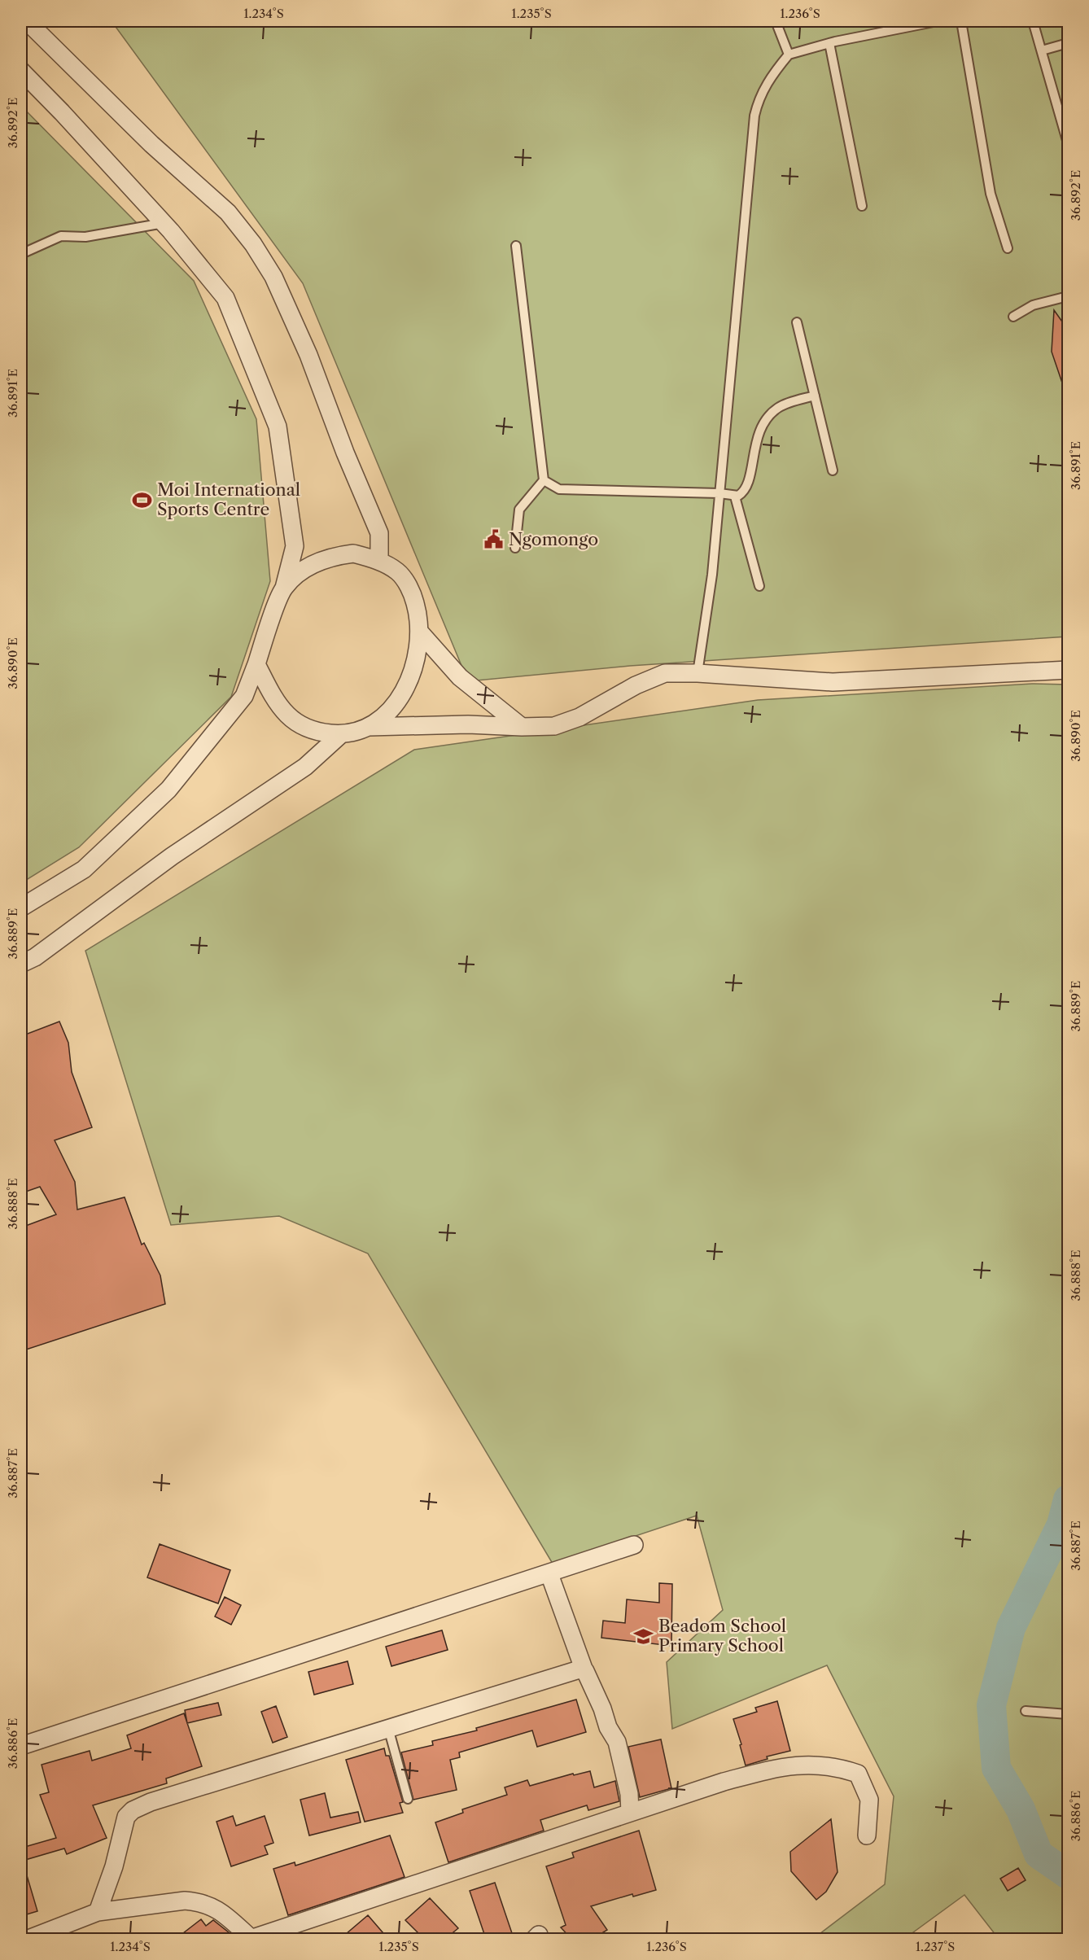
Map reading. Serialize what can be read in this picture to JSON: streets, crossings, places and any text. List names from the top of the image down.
{
  "places": {
    "sports": ["Moi International Sports Centre"],
    "public building": ["Ngomongo"],
    "school or university": ["Beadom School Primary School"]
  },
  "coordinates": [
    "1.234°S",
    "1.235°S",
    "1.236°S",
    "36.892°E",
    "36.891°E",
    "36.890°E",
    "36.889°E",
    "36.888°E",
    "36.887°E",
    "36.886°E",
    "1.237°S"
  ]
}
